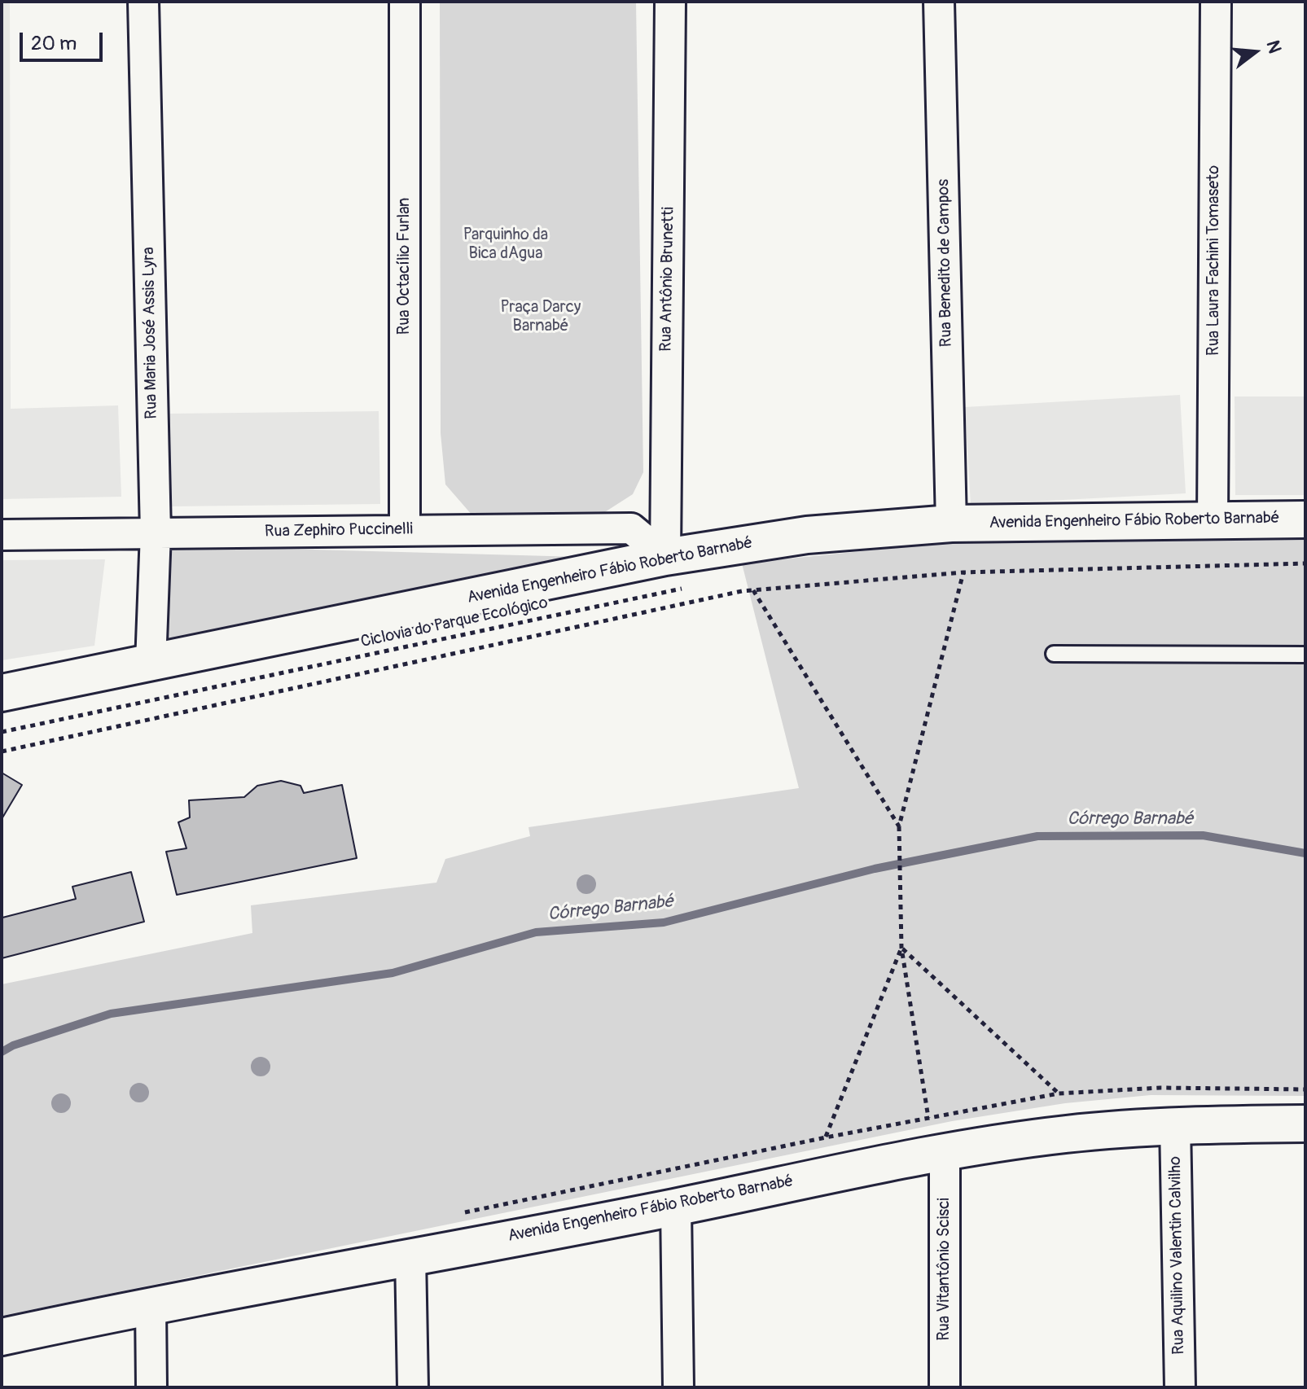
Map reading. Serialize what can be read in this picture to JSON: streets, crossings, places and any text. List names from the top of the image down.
{
  "streets": {
    "main road": ["Avenida Engenheiro Fábio Roberto Barnabé"],
    "street": [
      "Rua Laura Fachini Tomaseto",
      "Rua Benedito de Campos",
      "Rua Octacílio Furlan",
      "Rua Antônio Brunetti",
      "Rua Maria José Assis Lyra",
      "Rua Zephiro Puccinelli",
      "Rua Aquilino Valentin Calvilho",
      "Rua Vitantônio Scisci"
    ],
    "path": ["Ciclovia do Parque Ecológico"]
  },
  "crossings": [
    ["Rua Laura Fachini Tomaseto", "Avenida Engenheiro Fábio Roberto Barnabé"],
    ["Rua Benedito de Campos", "Avenida Engenheiro Fábio Roberto Barnabé"],
    ["Rua Octacílio Furlan", "Rua Zephiro Puccinelli"],
    ["Rua Antônio Brunetti", "Avenida Engenheiro Fábio Roberto Barnabé"],
    ["Rua Antônio Brunetti", "Rua Zephiro Puccinelli"],
    ["Rua Maria José Assis Lyra", "Avenida Engenheiro Fábio Roberto Barnabé"],
    ["Rua Maria José Assis Lyra", "Rua Zephiro Puccinelli"],
    ["Avenida Engenheiro Fábio Roberto Barnabé", "Rua Zephiro Puccinelli"],
    ["Avenida Engenheiro Fábio Roberto Barnabé", "Rua Aquilino Valentin Calvilho"],
    ["Avenida Engenheiro Fábio Roberto Barnabé", "Rua Vitantônio Scisci"]
  ],
  "water": ["Córrego Barnabé"],
  "parks": ["Parquinho da Bica dAgua", "Praça Darcy Barnabé"],
  "scale_bar": "20 m",
  "north": "right"
}
